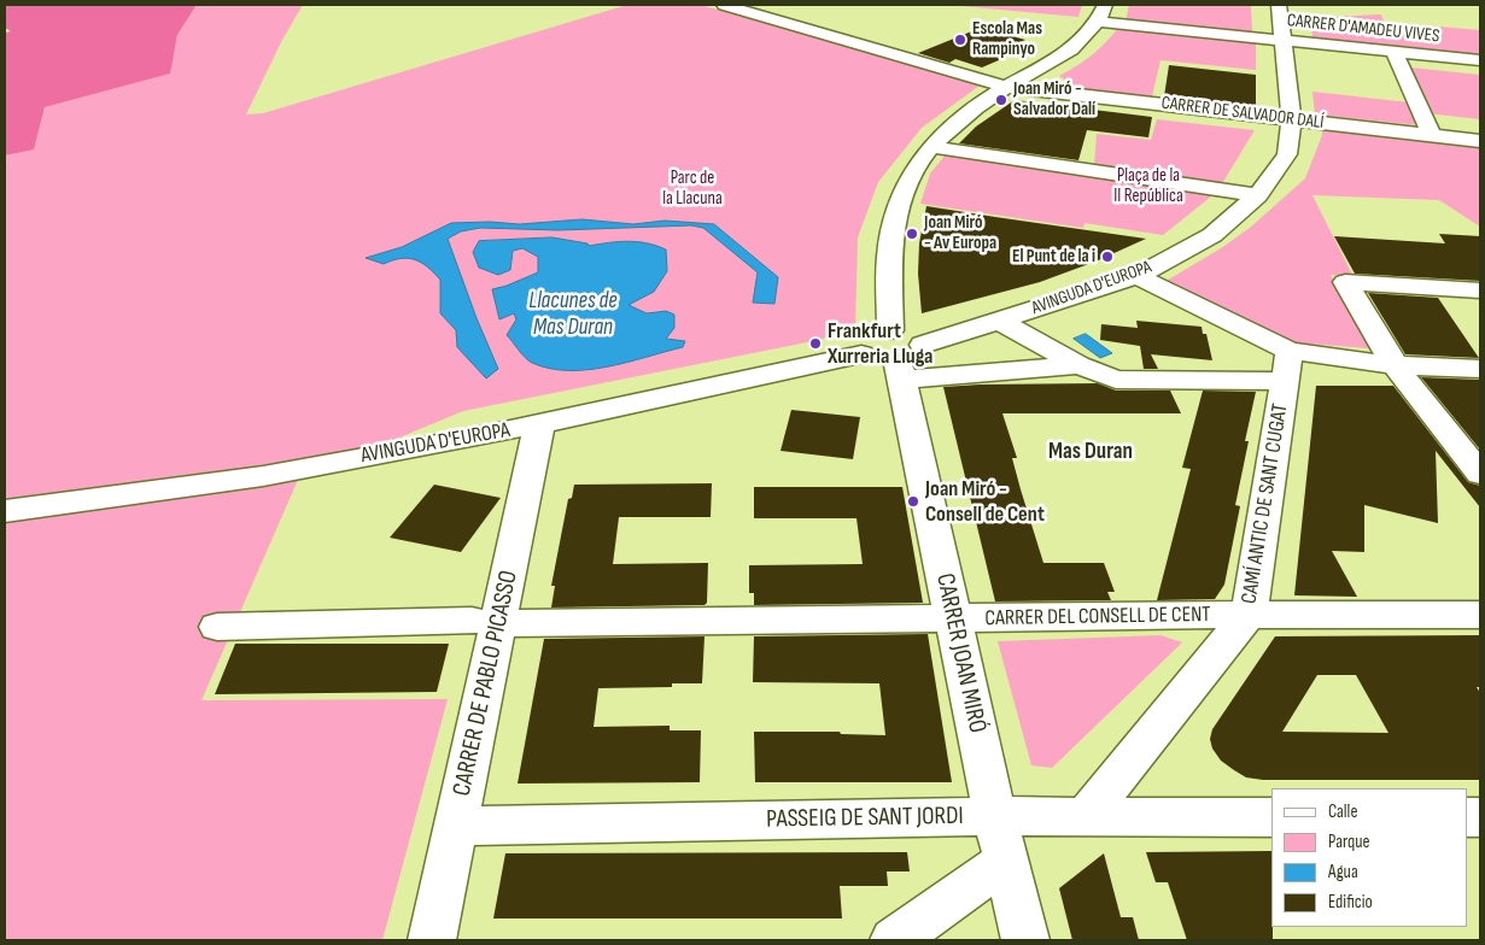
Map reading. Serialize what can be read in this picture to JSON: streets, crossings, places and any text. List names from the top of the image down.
{
  "streets": {
    "street": [
      "CARRER D'AMADEU VIVES",
      "CARRER DE SALVADOR DALÍ",
      "AVINGUDA D'EUROPA",
      "CAMÍ ANTIC DE SANT CUGAT",
      "CARRER DEL CONSELL DE CENT",
      "CARRER JOAN MIRÓ",
      "CARRER DE PABLO PICASSO",
      "PASSEIG DE SANT JORDI"
    ]
  },
  "crossings": [
    ["CARRER D'AMADEU VIVES", "AVINGUDA D'EUROPA"],
    ["CARRER DE SALVADOR DALÍ", "AVINGUDA D'EUROPA"],
    ["AVINGUDA D'EUROPA", "CARRER JOAN MIRÓ"],
    ["AVINGUDA D'EUROPA", "CARRER DE PABLO PICASSO"],
    ["CAMÍ ANTIC DE SANT CUGAT", "CARRER DEL CONSELL DE CENT"],
    ["CAMÍ ANTIC DE SANT CUGAT", "PASSEIG DE SANT JORDI"],
    ["CARRER DEL CONSELL DE CENT", "CARRER JOAN MIRÓ"],
    ["CARRER DEL CONSELL DE CENT", "CARRER DE PABLO PICASSO"],
    ["CARRER JOAN MIRÓ", "PASSEIG DE SANT JORDI"],
    ["CARRER DE PABLO PICASSO", "PASSEIG DE SANT JORDI"]
  ],
  "districts": ["Mas Duran"],
  "water": ["Llacunes de Mas Duran"],
  "parks": ["Plaça de la II República", "Parc de la Llacuna"],
  "places": [
    "Escola Mas Rampinyo",
    "Joan Miró - Salvador Dalí",
    "Joan Miró - Av Europa",
    "El Punt de la i",
    "Frankfurt Xurreria Lluga",
    "Joan Miró - Consell de Cent"
  ],
  "legend": [
    "Calle",
    "Parque",
    "Agua",
    "Edificio"
  ]
}
